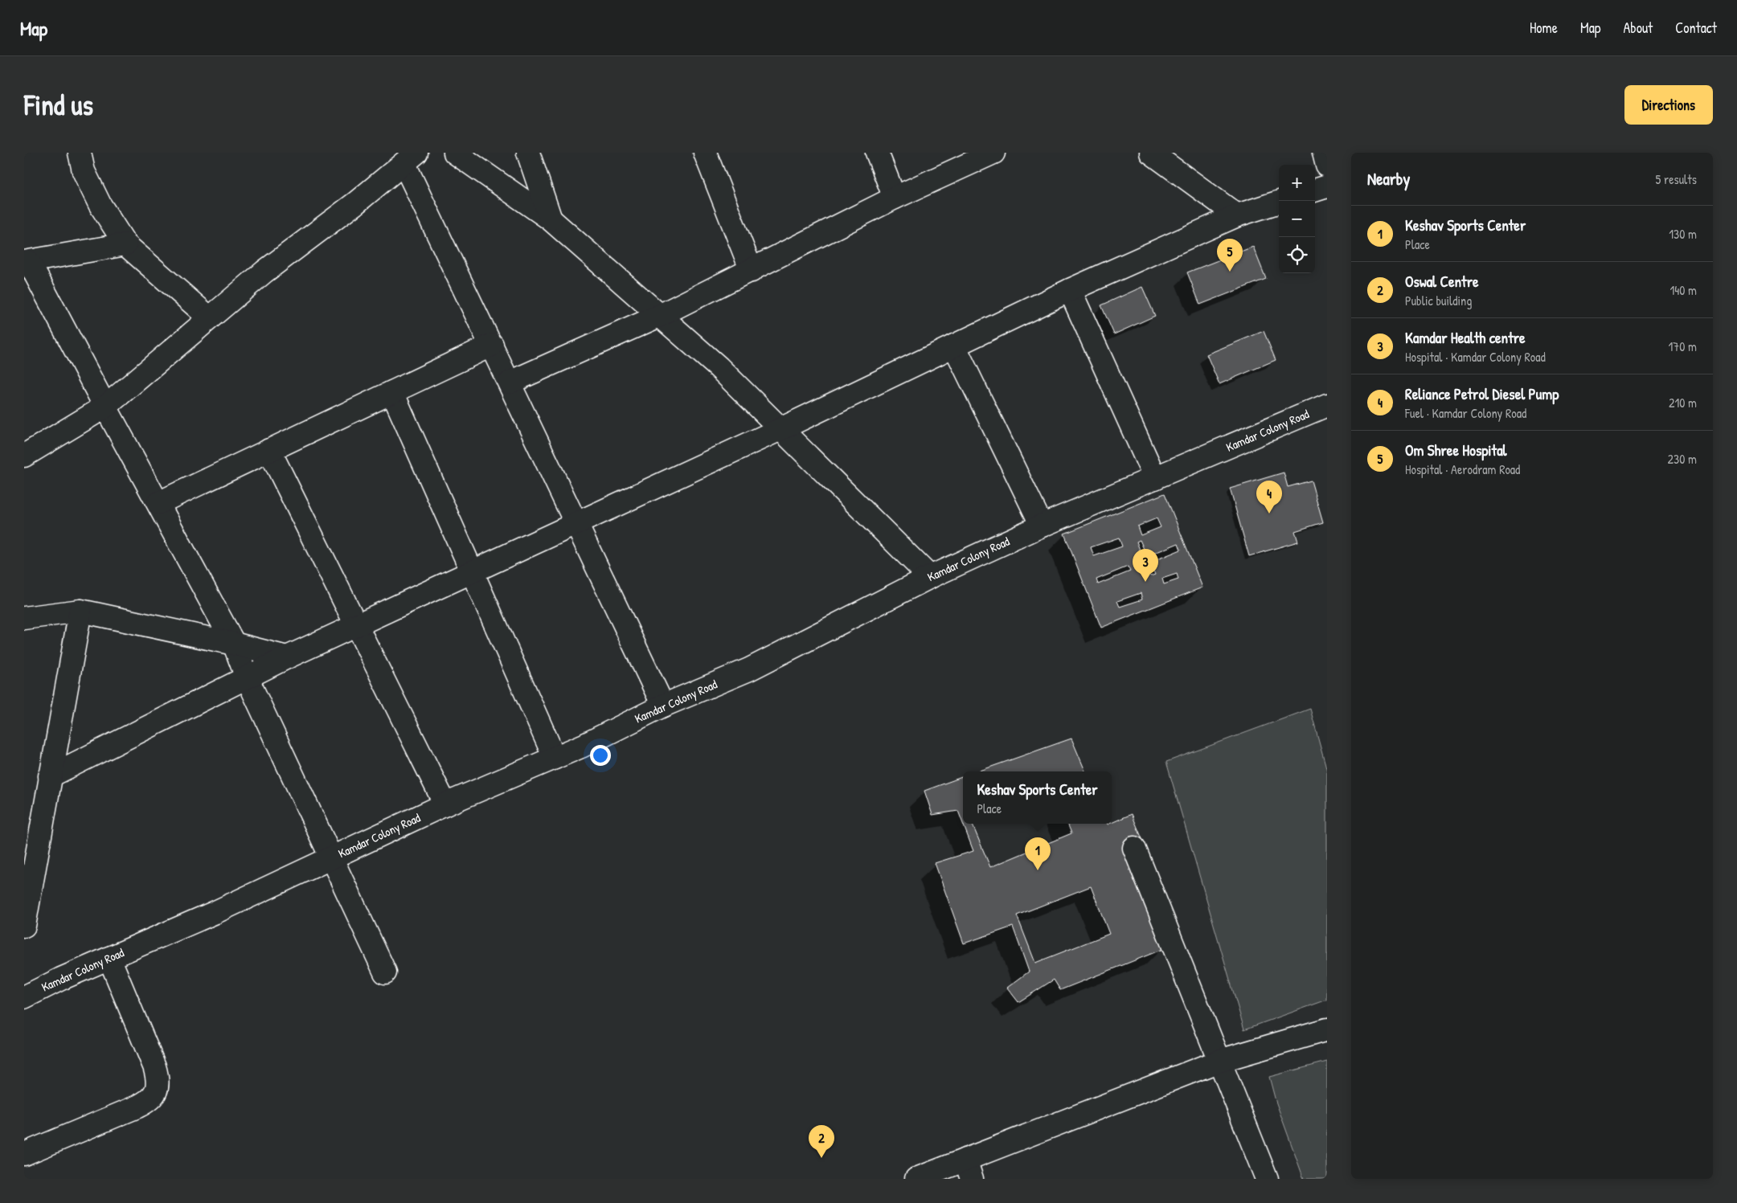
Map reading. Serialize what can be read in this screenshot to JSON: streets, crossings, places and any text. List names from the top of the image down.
{
  "streets": {
    "street": ["Kamdar Colony Road"]
  },
  "page": {
    "header": "Map",
    "nav": [
      "Home",
      "Map",
      "About",
      "Contact"
    ],
    "buttons": "Directions",
    "title": "Find us",
    "heading": ["Nearby", "5 results"],
    "map_buttons": ["+", "−"],
    "list": [
      {
        "mark": "1",
        "name": "Keshav Sports Center",
        "note": "Place",
        "value": "130 m"
      },
      {
        "mark": "2",
        "name": "Oswal Centre",
        "note": "Public building",
        "value": "140 m"
      },
      {
        "mark": "3",
        "name": "Kamdar Health centre",
        "note": "Hospital · Kamdar Colony Road",
        "value": "170 m"
      },
      {
        "mark": "4",
        "name": "Reliance Petrol Diesel Pump",
        "note": "Fuel · Kamdar Colony Road",
        "value": "210 m"
      },
      {
        "mark": "5",
        "name": "Om Shree Hospital",
        "note": "Hospital · Aerodram Road",
        "value": "230 m"
      }
    ],
    "pins": [
      "5",
      "4",
      "3",
      "1",
      "2"
    ],
    "popup": ["Keshav Sports Center", "Place"]
  }
}
